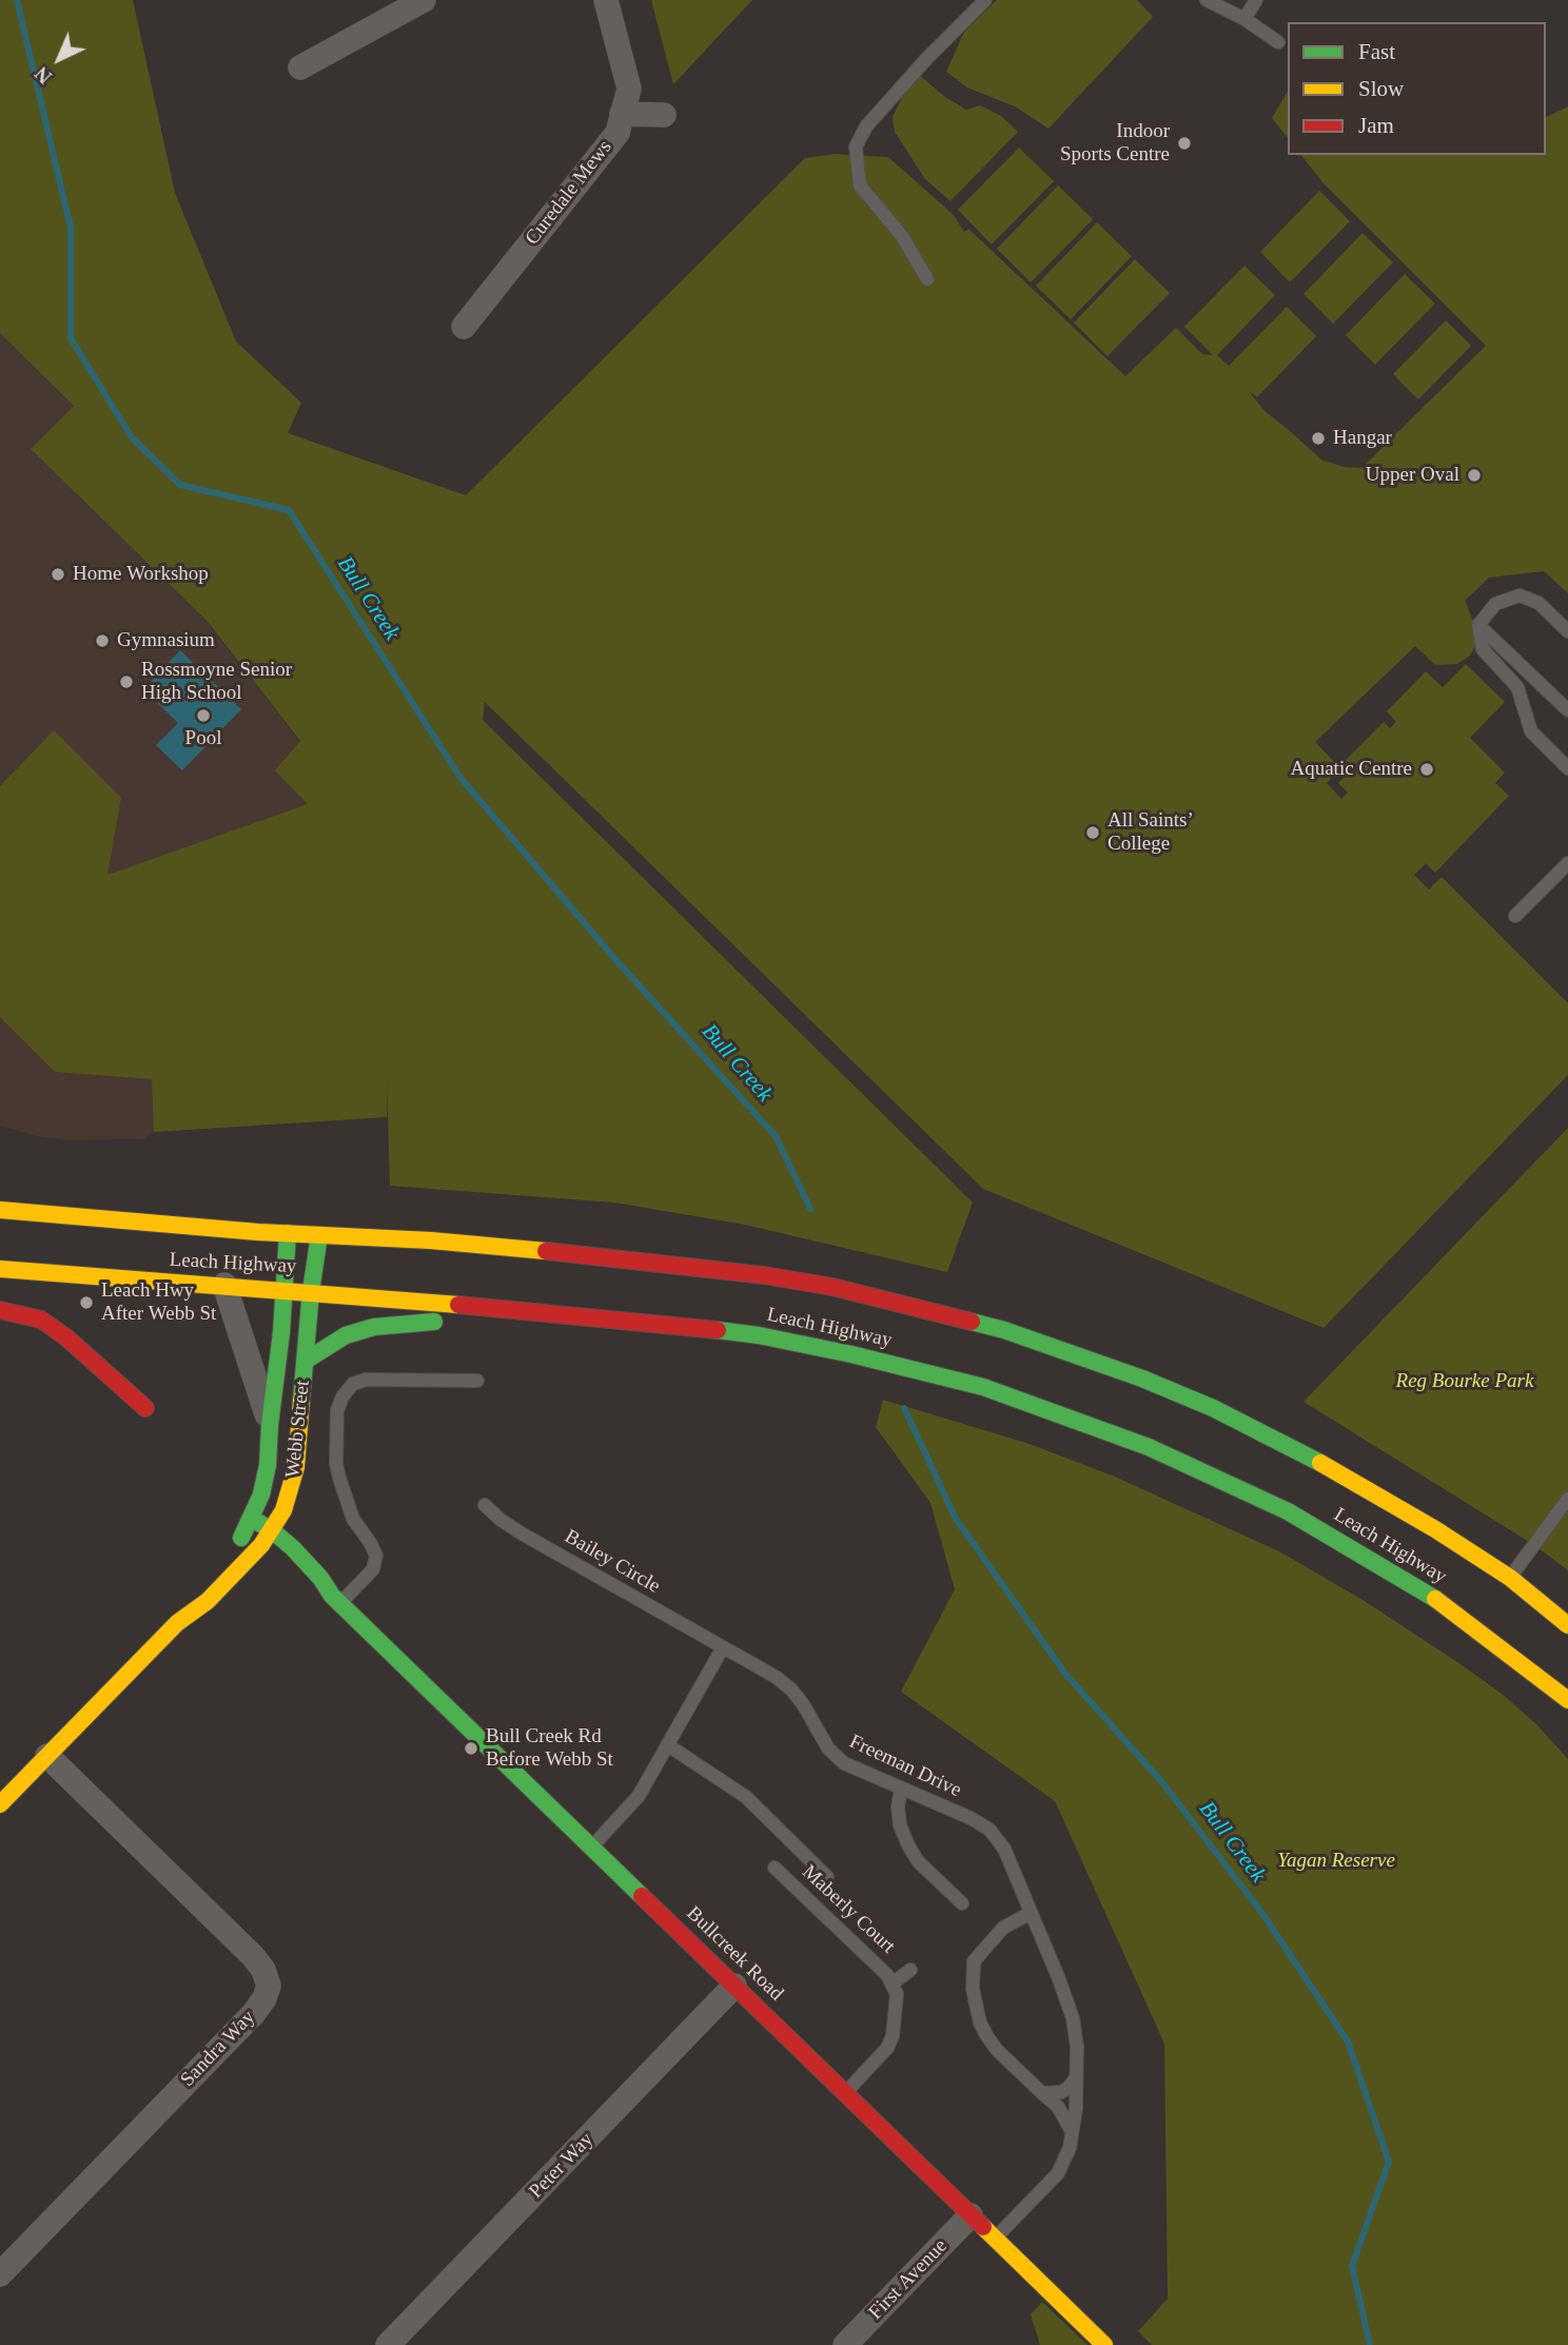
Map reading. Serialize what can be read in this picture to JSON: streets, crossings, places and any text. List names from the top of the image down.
{
  "streets": {
    "main road": ["Leach Highway", "Webb Street", "Bullcreek Road"],
    "street": [
      "Curedale Mews",
      "Sandra Way",
      "Peter Way",
      "First Avenue"
    ],
    "lane": ["Bailey Circle", "Freeman Drive", "Maberly Court"]
  },
  "crossings": [
    ["Leach Highway", "Webb Street"],
    ["Webb Street", "Bullcreek Road"],
    ["Webb Street", "Sandra Way"],
    ["Bailey Circle", "Freeman Drive"],
    ["Freeman Drive", "Bullcreek Road"],
    ["Maberly Court", "Bullcreek Road"],
    ["Bullcreek Road", "Peter Way"],
    ["Bullcreek Road", "First Avenue"]
  ],
  "water": ["Bull Creek"],
  "parks": ["Reg Bourke Park", "Yagan Reserve"],
  "places": [
    "Indoor Sports Centre",
    "Hangar",
    "Upper Oval",
    "Home Workshop",
    "Gymnasium",
    "Rossmoyne Senior High School",
    "Pool",
    "Aquatic Centre",
    "All Saints’ College",
    "Leach Hwy After Webb St",
    "Bull Creek Rd Before Webb St"
  ],
  "legend": ["Fast", "Slow", "Jam"],
  "north": "bottom left"
}
